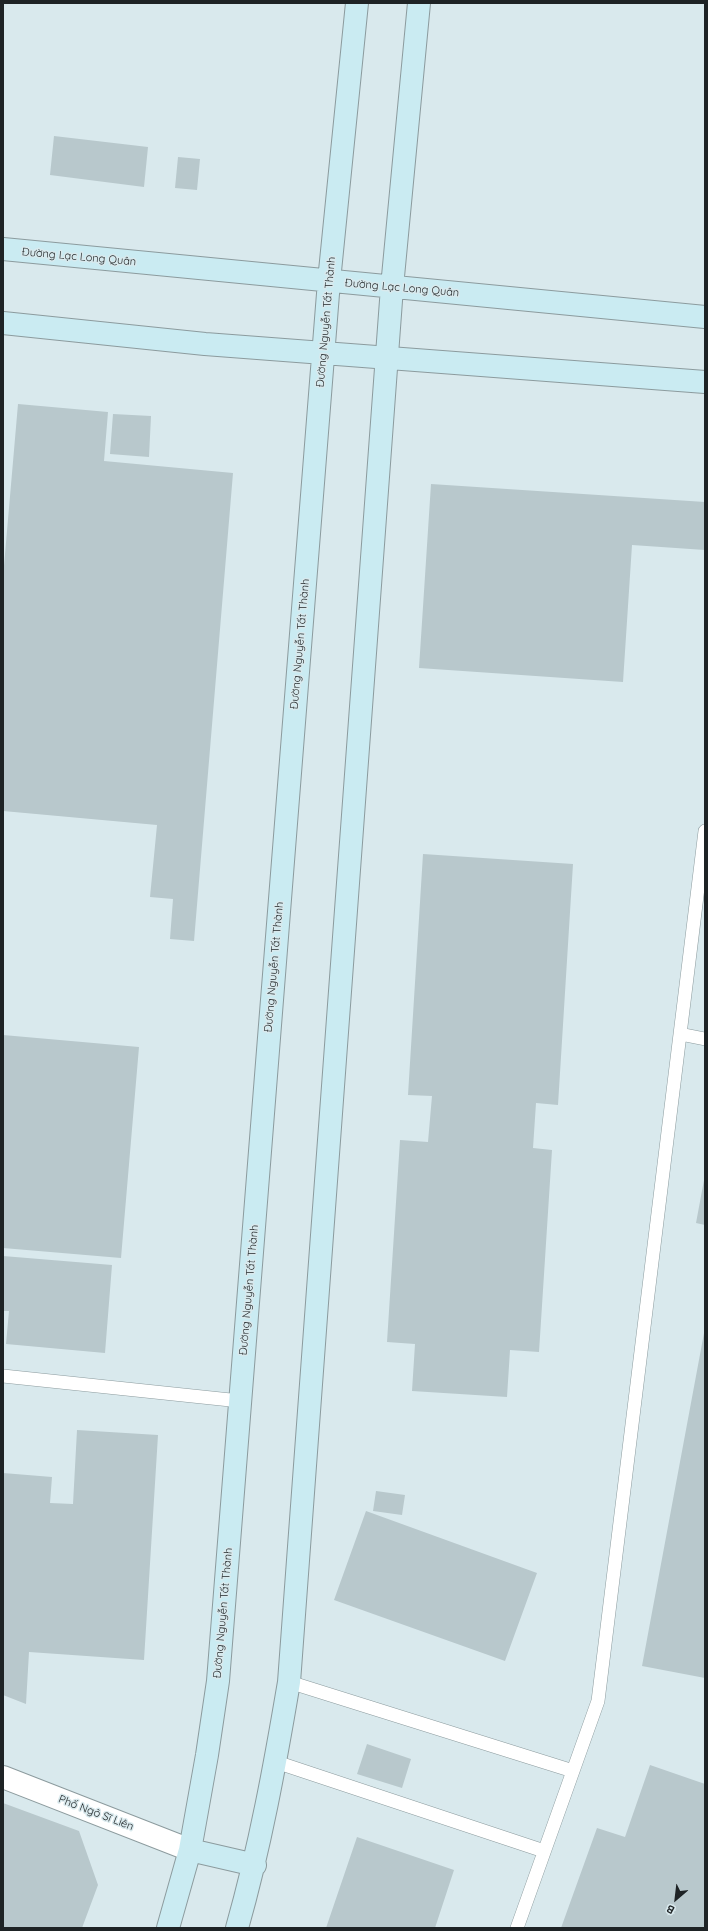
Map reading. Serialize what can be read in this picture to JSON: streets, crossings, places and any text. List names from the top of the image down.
{
  "streets": {
    "main road": ["Đường Lạc Long Quân", "Đường Nguyễn Tất Thành"],
    "street": ["Phố Ngô Sĩ Liên"]
  },
  "crossings": [
    ["Đường Lạc Long Quân", "Đường Nguyễn Tất Thành"],
    ["Đường Nguyễn Tất Thành", "Phố Ngô Sĩ Liên"]
  ],
  "north": "bottom left"
}
